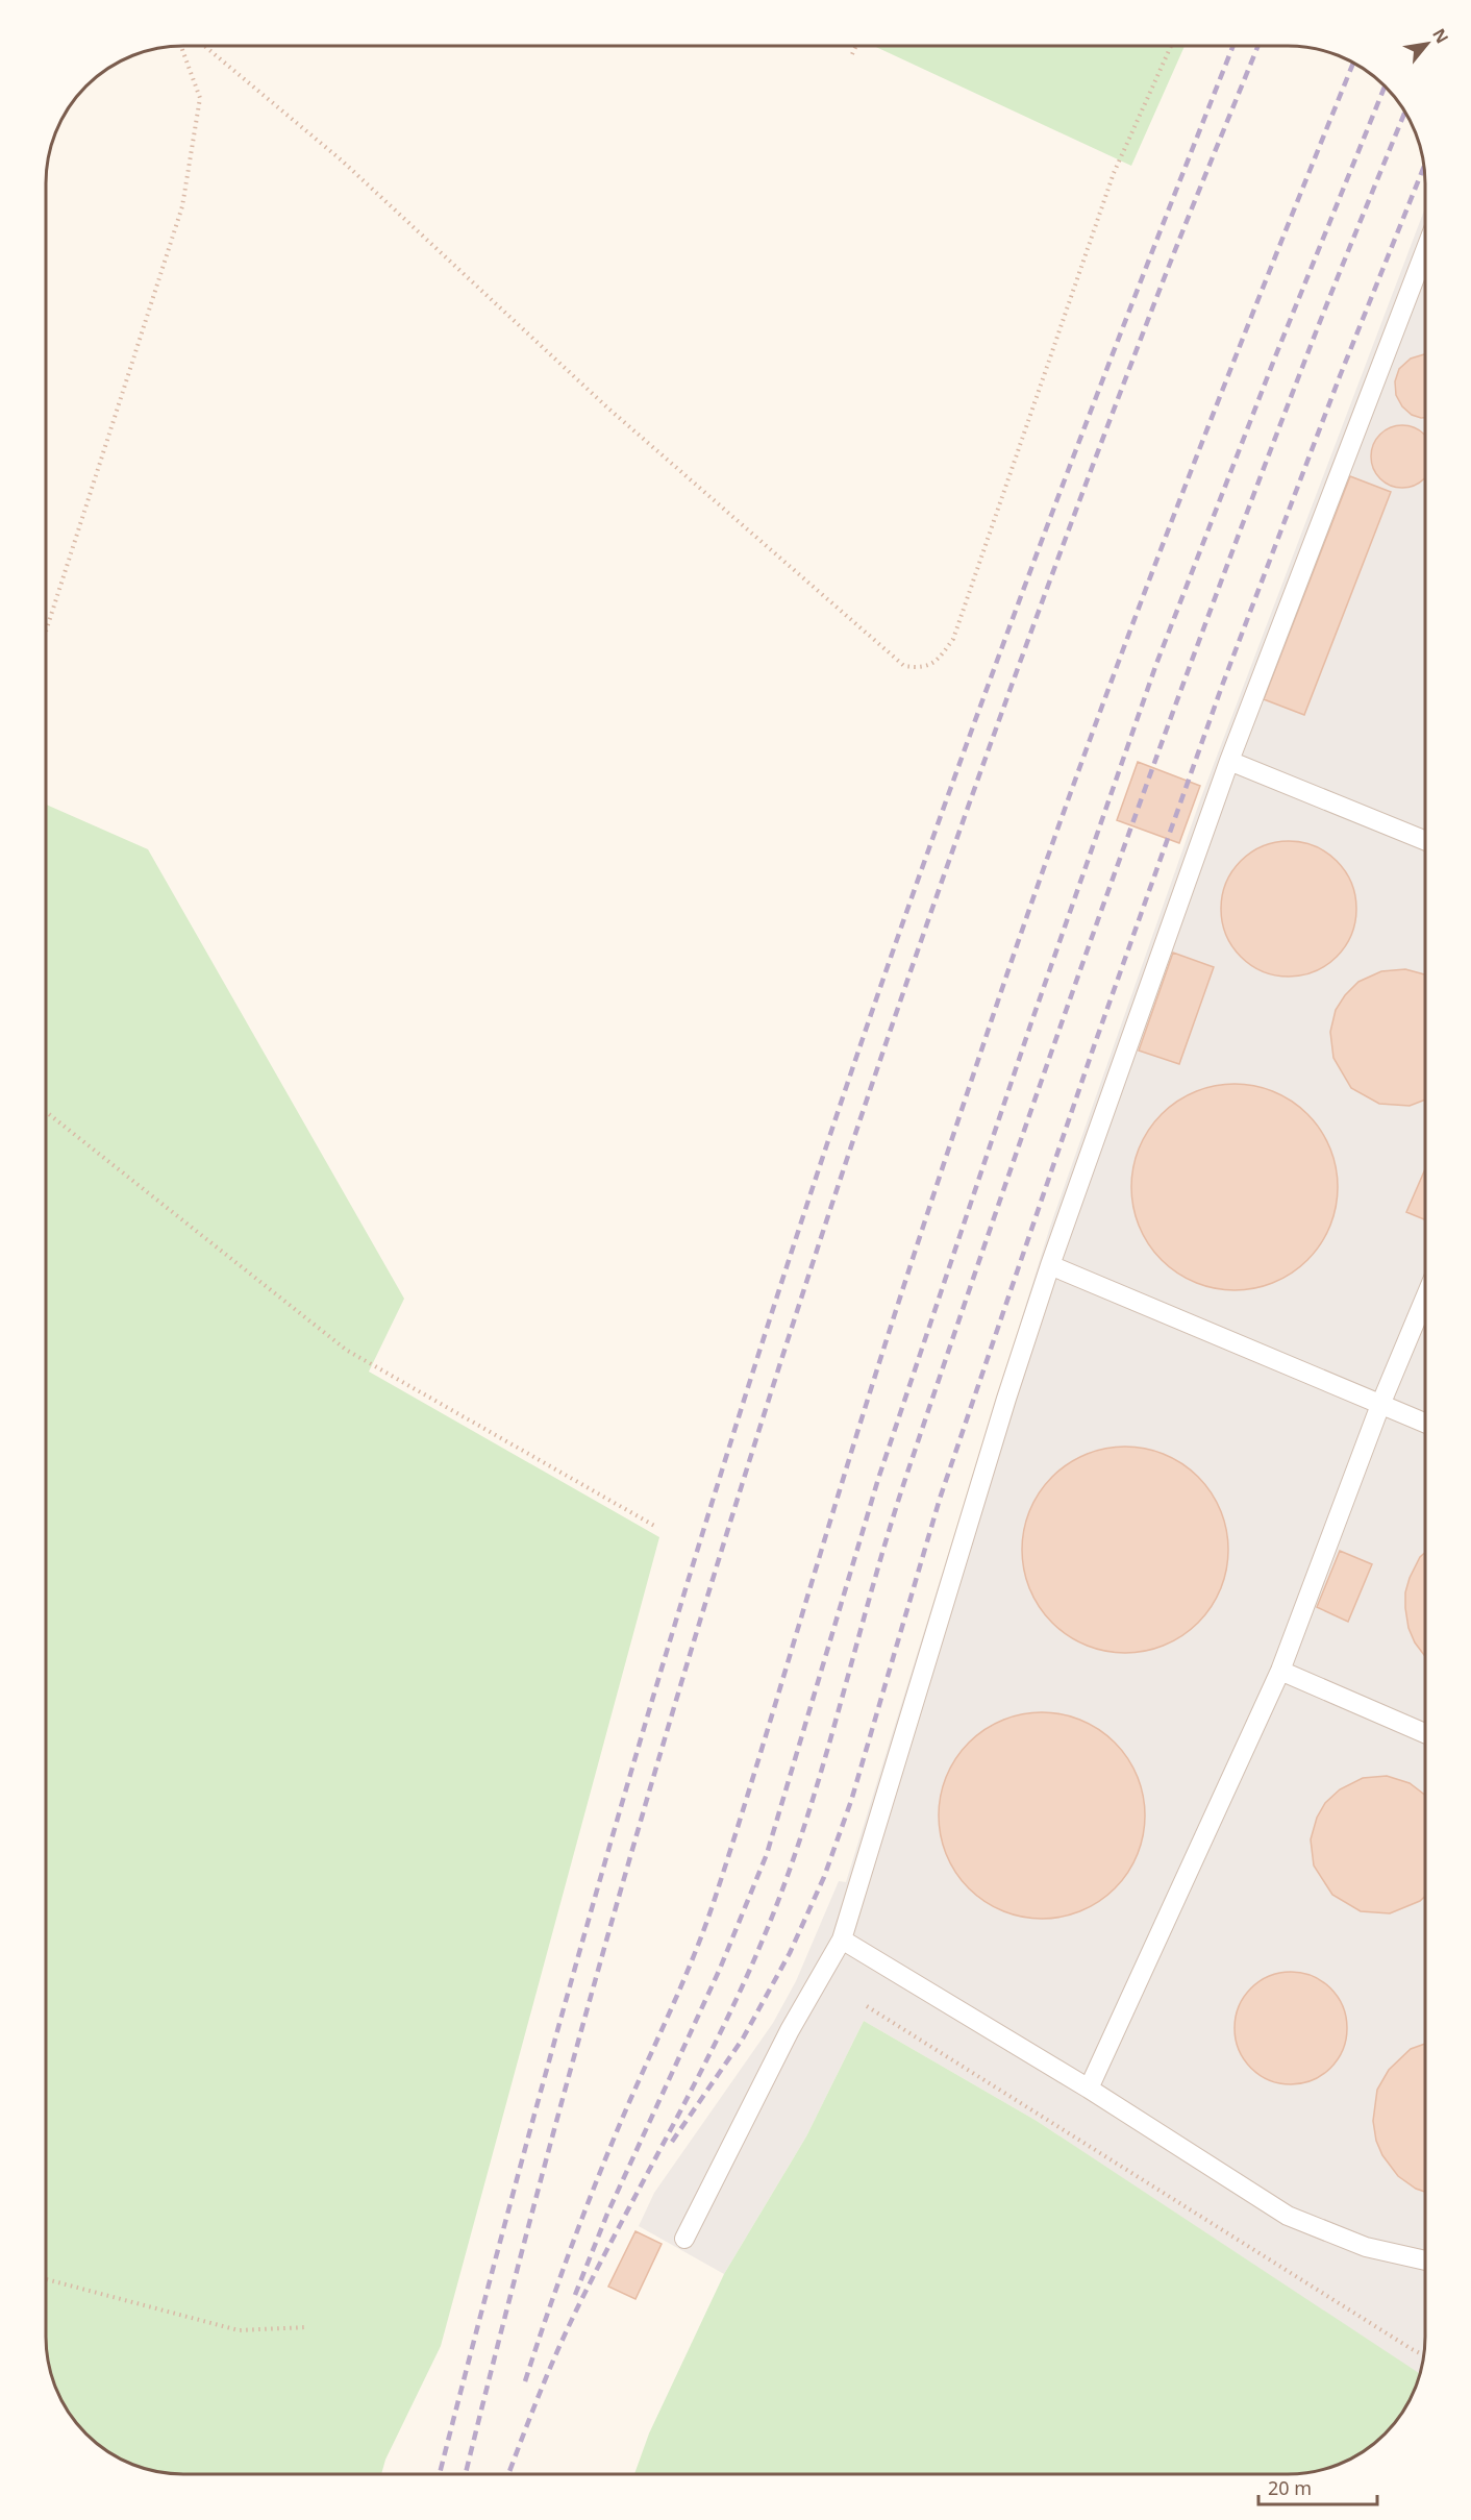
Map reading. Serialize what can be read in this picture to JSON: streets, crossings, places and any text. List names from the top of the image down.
{
  "scale_bar": "20 m",
  "north": "top right"
}
